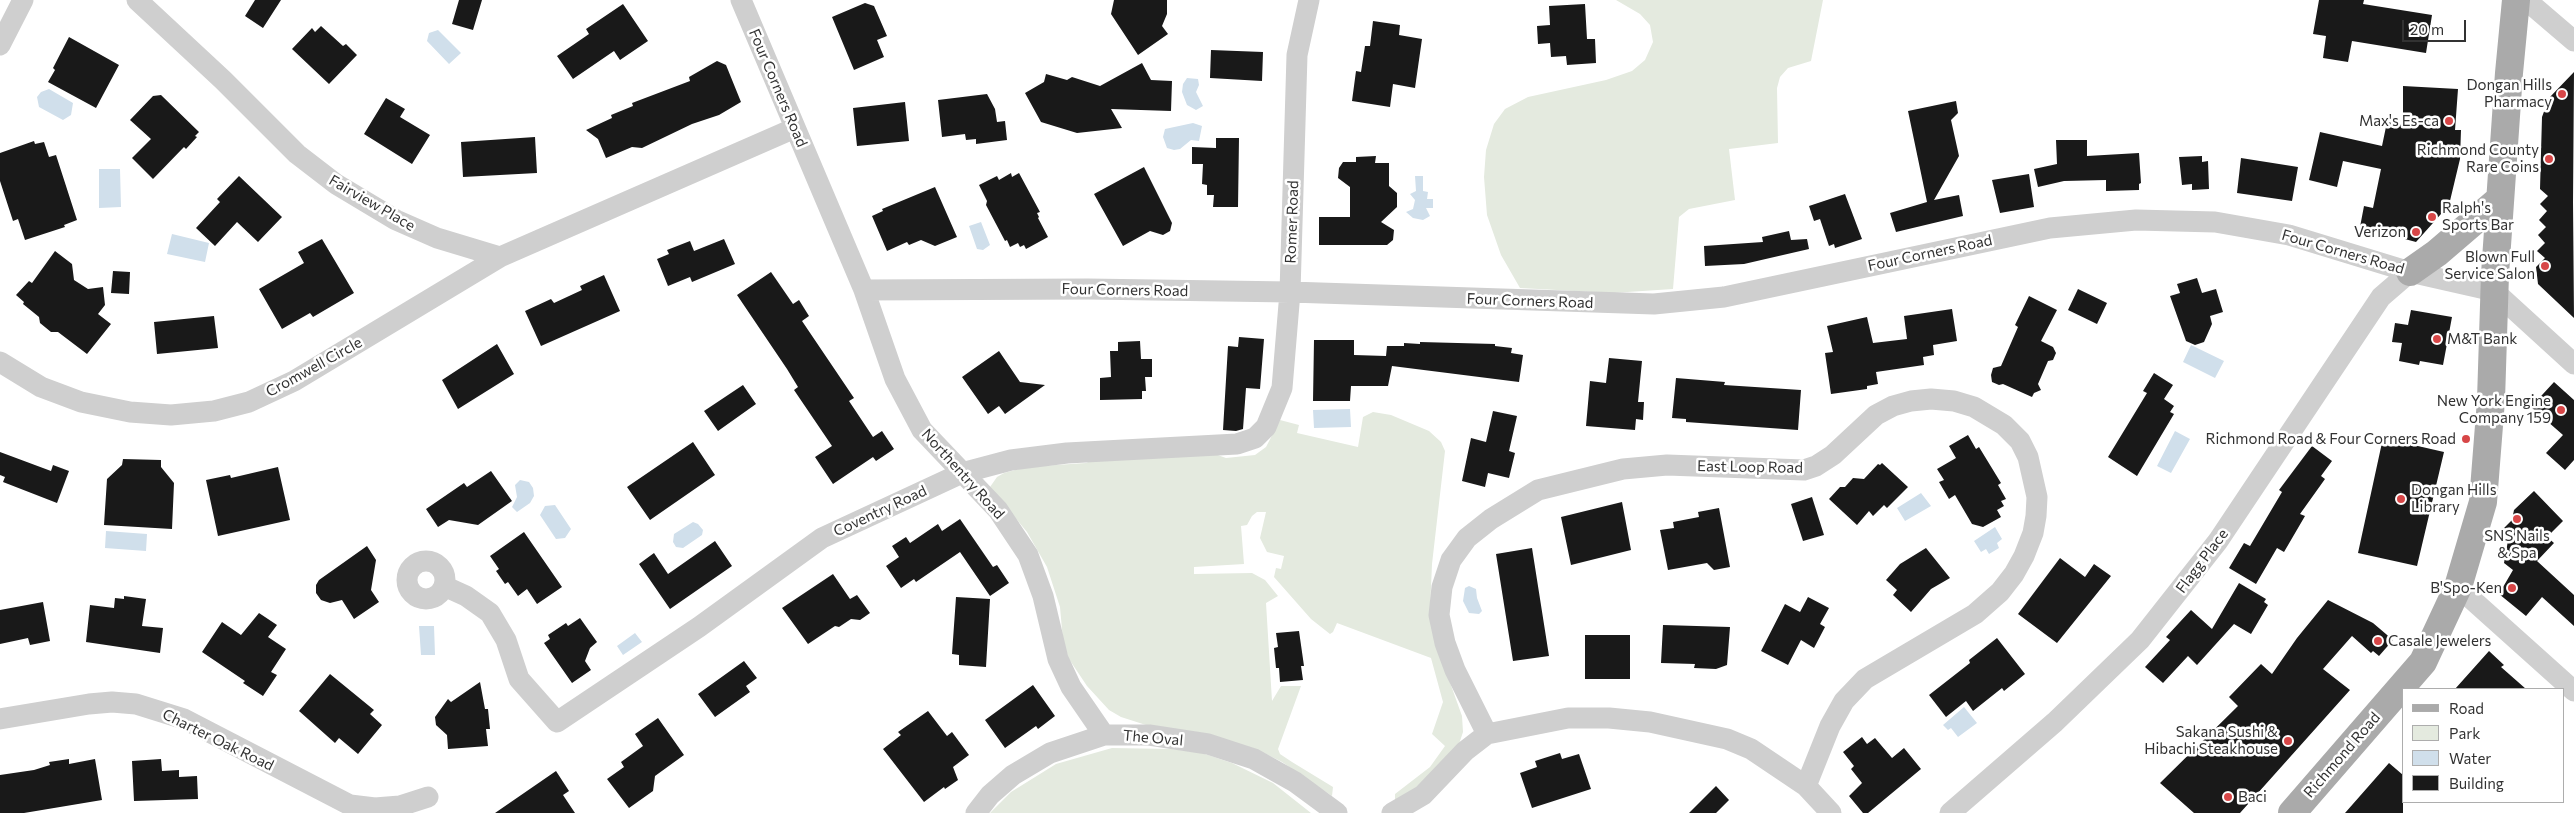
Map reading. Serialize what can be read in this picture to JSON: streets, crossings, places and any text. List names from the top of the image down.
{
  "streets": {
    "main road": ["Richmond Road"],
    "street": [
      "Four Corners Road",
      "Fairview Place",
      "Romer Road",
      "Cromwell Circle",
      "East Loop Road",
      "Northentry Road",
      "Coventry Road",
      "Flagg Place",
      "The Oval",
      "Charter Oak Road"
    ]
  },
  "crossings": [
    ["Four Corners Road", "Romer Road"],
    ["Four Corners Road", "Northentry Road"],
    ["Four Corners Road", "Flagg Place"],
    ["Four Corners Road", "Richmond Road"],
    ["Fairview Place", "Cromwell Circle"],
    ["Romer Road", "Coventry Road"],
    ["Northentry Road", "Coventry Road"],
    ["Northentry Road", "The Oval"]
  ],
  "places": [
    "Dongan Hills Pharmacy",
    "Max's Es-ca",
    "Richmond County Rare Coins",
    "Ralph's Sports Bar",
    "Verizon",
    "Blown Full Service Salon",
    "M&T Bank",
    "New York Engine Company 159",
    "Richmond Road & Four Corners Road",
    "Dongan Hills Library",
    "SNS Nails & Spa",
    "B'Spo-Ken",
    "Casale Jewelers",
    "Sakana Sushi & Hibachi Steakhouse",
    "Baci"
  ],
  "legend": [
    "Road",
    "Park",
    "Water",
    "Building"
  ],
  "scale_bar": "20 m"
}
